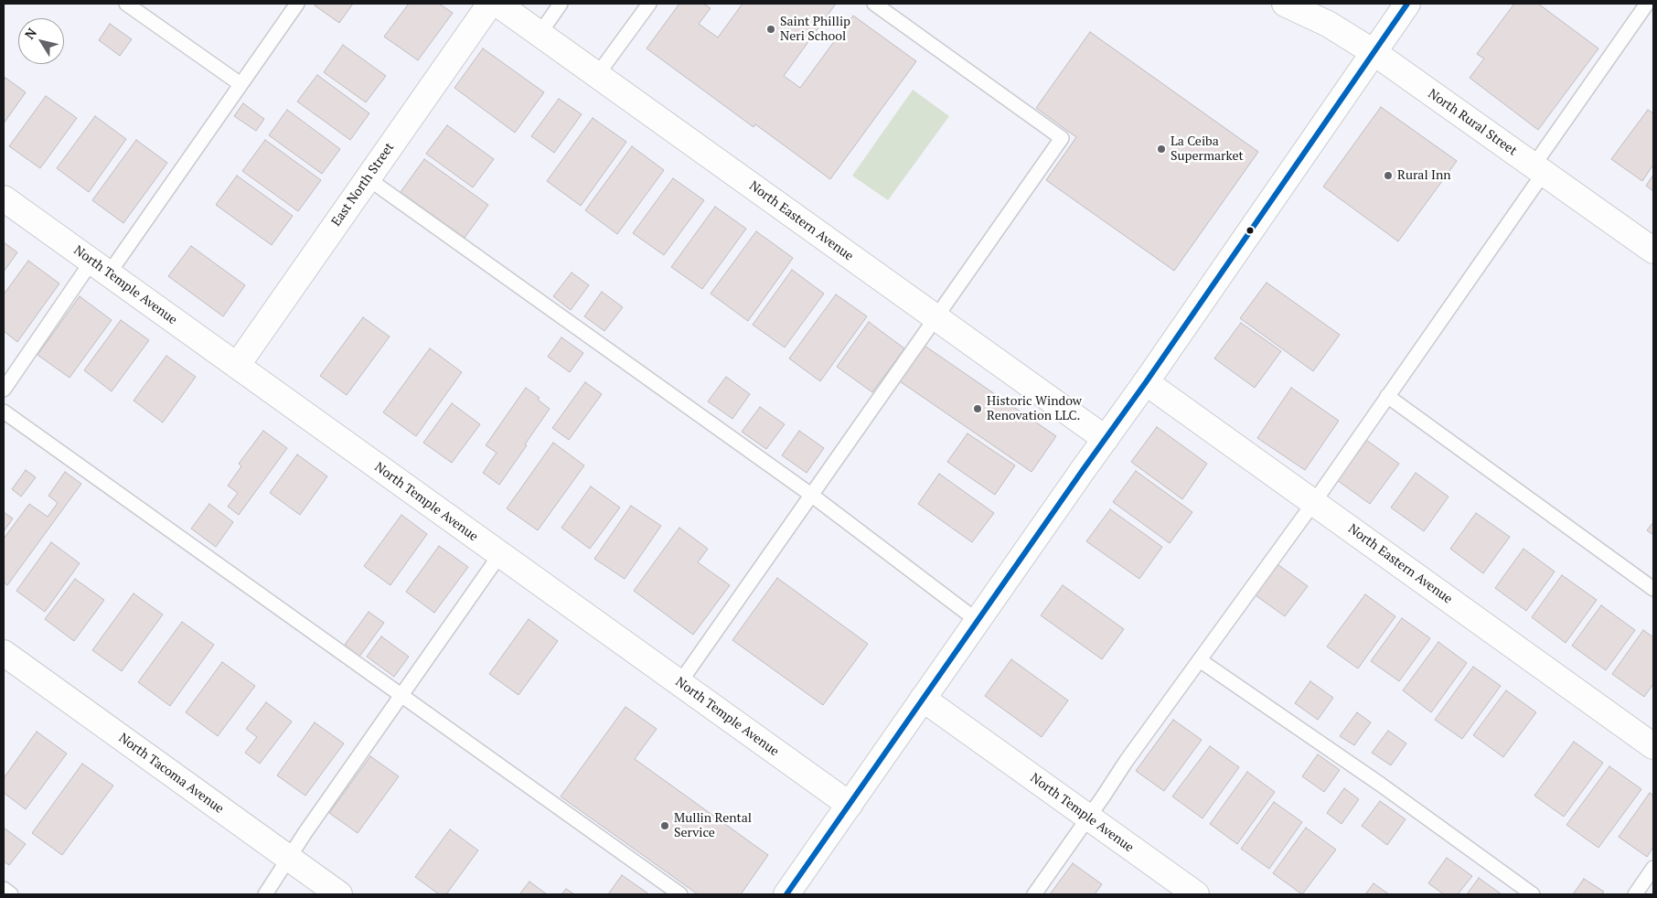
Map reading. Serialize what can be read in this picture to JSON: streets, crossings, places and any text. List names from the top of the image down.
{
  "streets": {
    "street": [
      "North Rural Street",
      "East North Street",
      "North Eastern Avenue",
      "North Temple Avenue",
      "North Tacoma Avenue"
    ]
  },
  "crossings": [
    ["East North Street", "North Temple Avenue"]
  ],
  "places": [
    "Saint Phillip Neri School",
    "La Ceiba Supermarket",
    "Rural Inn",
    "Historic Window Renovation LLC.",
    "Mullin Rental Service"
  ],
  "north": "top left"
}
